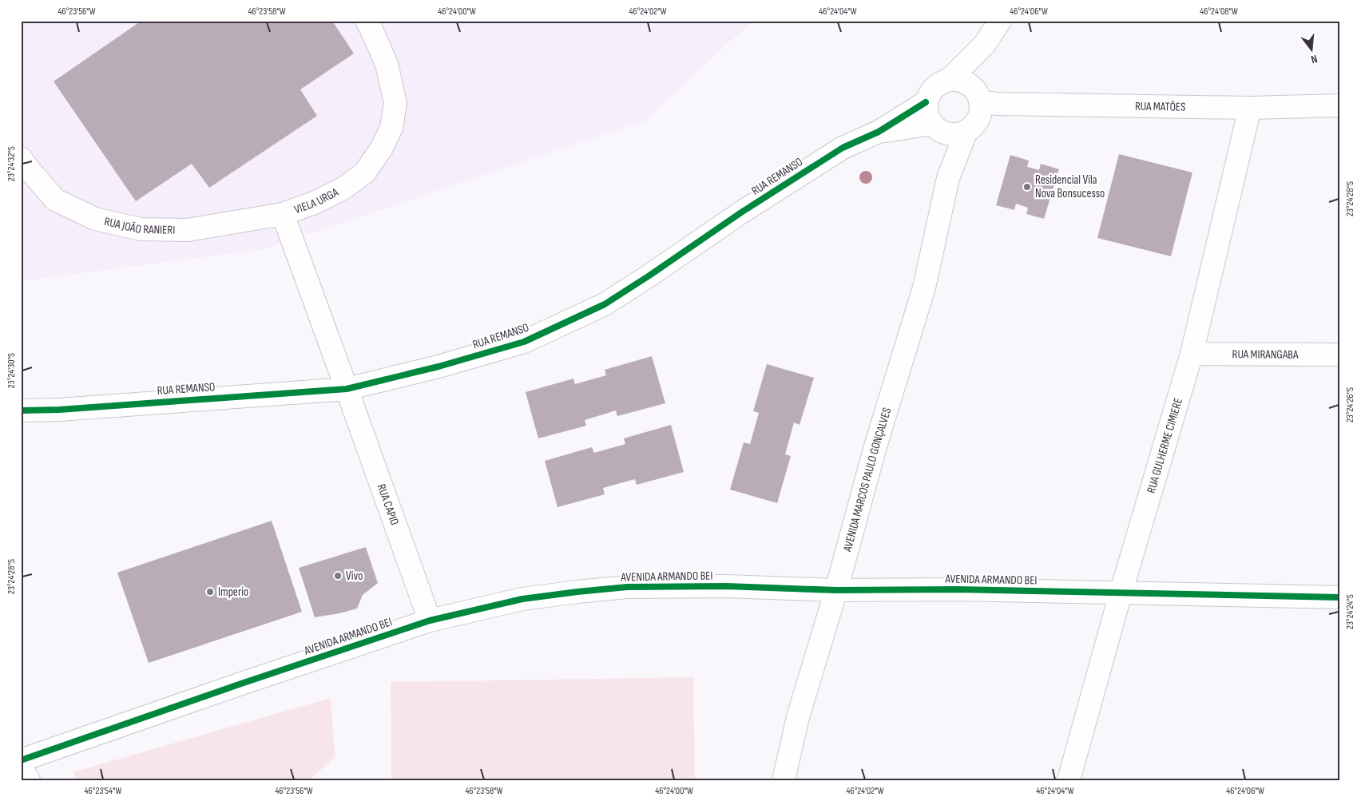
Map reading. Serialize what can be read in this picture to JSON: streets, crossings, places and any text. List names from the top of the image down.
{
  "streets": {
    "street": [
      "RUA MATÕES",
      "RUA REMANSO",
      "VIELA URGA",
      "RUA JOÃO RANIERI",
      "RUA MIRANGABA",
      "RUA GULHERME CIMIERE",
      "AVENIDA MARCOS PAULO GONÇALVES",
      "RUA CAPIO",
      "AVENIDA ARMANDO BEI"
    ]
  },
  "crossings": [
    ["RUA MATÕES", "RUA REMANSO"],
    ["RUA MATÕES", "RUA GULHERME CIMIERE"],
    ["RUA MATÕES", "AVENIDA MARCOS PAULO GONÇALVES"],
    ["RUA REMANSO", "VIELA URGA"],
    ["RUA REMANSO", "AVENIDA MARCOS PAULO GONÇALVES"],
    ["RUA REMANSO", "RUA CAPIO"],
    ["VIELA URGA", "RUA JOÃO RANIERI"],
    ["VIELA URGA", "RUA CAPIO"],
    ["RUA MIRANGABA", "RUA GULHERME CIMIERE"],
    ["RUA GULHERME CIMIERE", "AVENIDA ARMANDO BEI"],
    ["AVENIDA MARCOS PAULO GONÇALVES", "AVENIDA ARMANDO BEI"],
    ["RUA CAPIO", "AVENIDA ARMANDO BEI"]
  ],
  "places": ["Residencial Vila Nova Bonsucesso", "Vivo", "Imperio"],
  "north": "bottom",
  "coordinates": [
    "46°23'56\"W",
    "46°23'58\"W",
    "46°24'00\"W",
    "46°24'02\"W",
    "46°24'04\"W",
    "46°24'06\"W",
    "46°24'08\"W",
    "23°24'32\"S",
    "23°24'28\"S",
    "23°24'30\"S",
    "23°24'26\"S",
    "23°24'24\"S",
    "46°23'54\"W"
  ]
}
